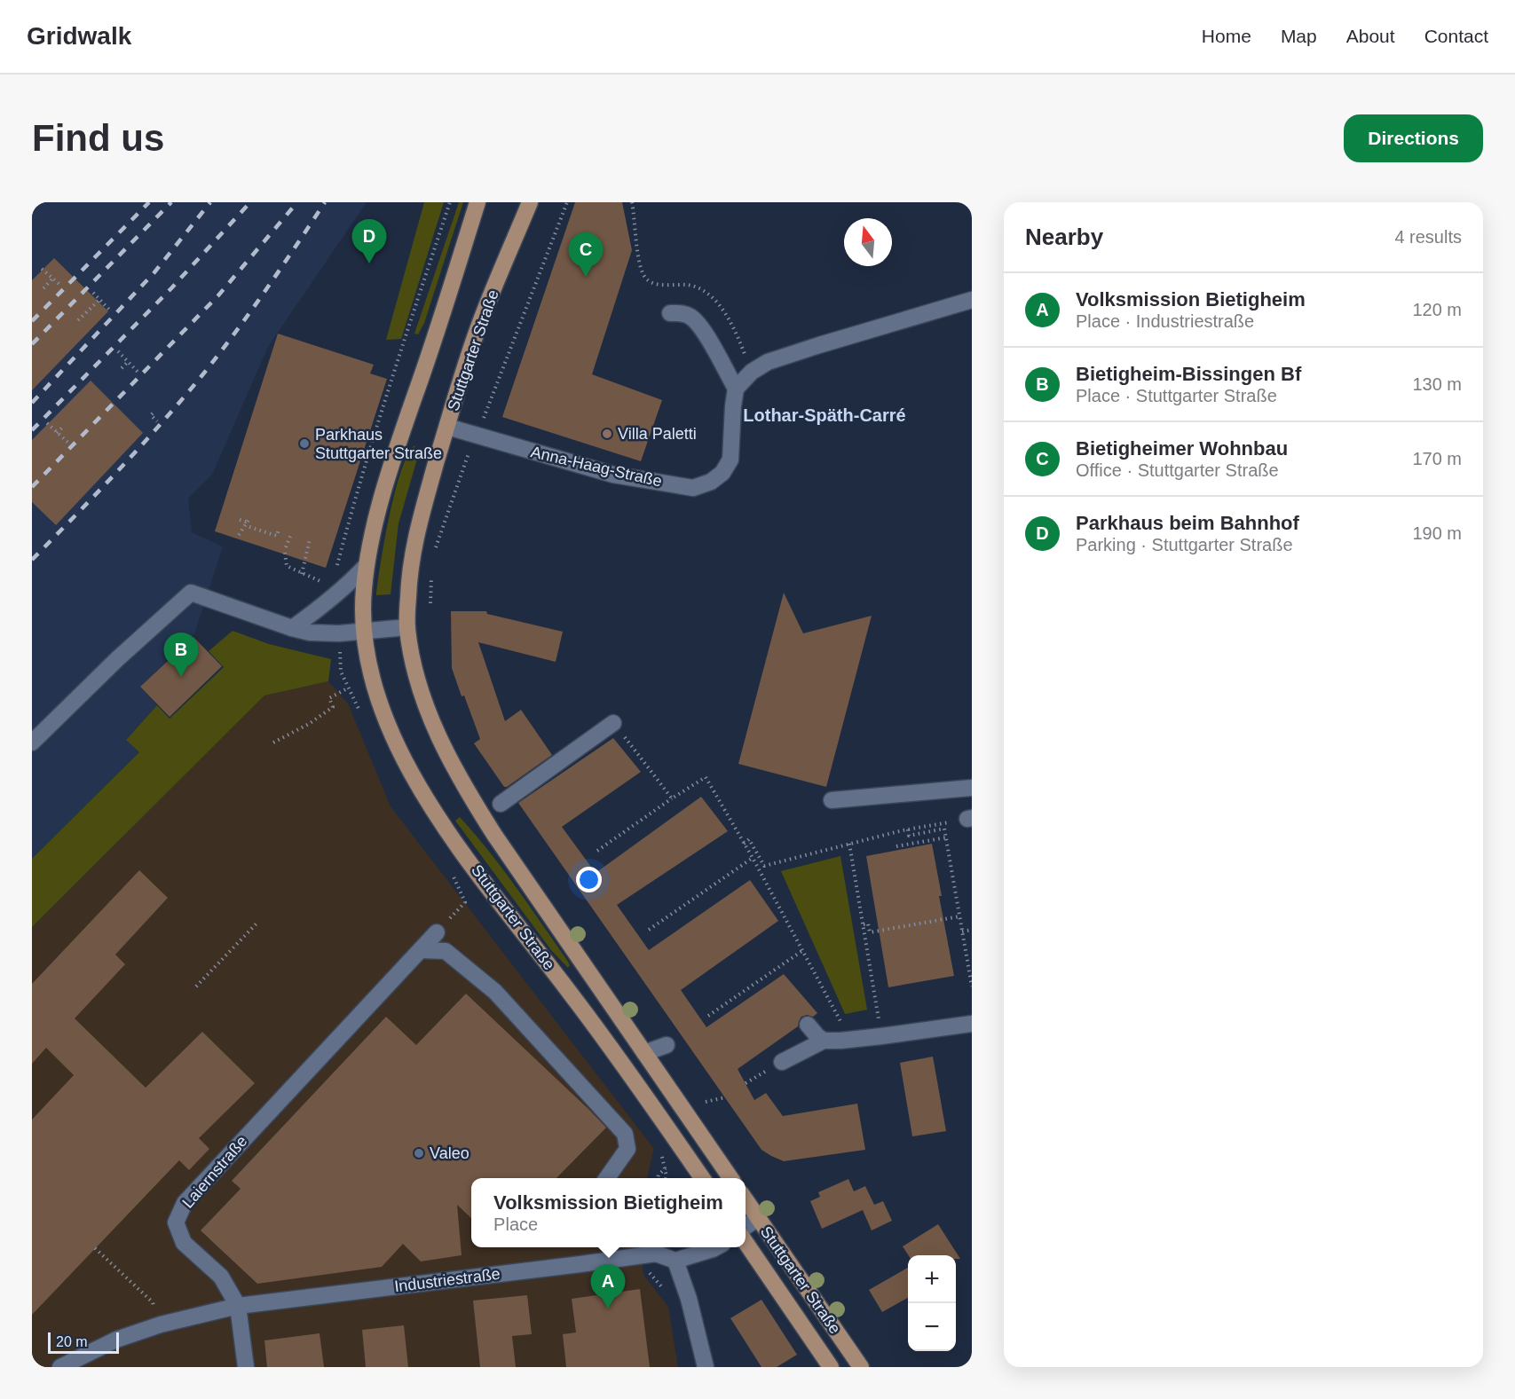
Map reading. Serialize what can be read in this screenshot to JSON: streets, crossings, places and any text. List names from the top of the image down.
{
  "streets": {
    "main road": ["Stuttgarter Straße"],
    "street": ["Anna-Haag-Straße", "Laiernstraße", "Industriestraße"]
  },
  "crossings": [
    ["Stuttgarter Straße", "Anna-Haag-Straße"],
    ["Laiernstraße", "Industriestraße"]
  ],
  "districts": ["Lothar-Späth-Carré"],
  "places": ["Villa Paletti", "Parkhaus Stuttgarter Straße", "Valeo"],
  "scale_bar": "20 m",
  "north": "top",
  "page": {
    "header": "Gridwalk",
    "nav": [
      "Home",
      "Map",
      "About",
      "Contact"
    ],
    "buttons": "Directions",
    "title": "Find us",
    "heading": ["Nearby", "4 results"],
    "pins": [
      "D",
      "C",
      "B",
      "A"
    ],
    "list": [
      {
        "mark": "A",
        "name": "Volksmission Bietigheim",
        "note": "Place · Industriestraße",
        "value": "120 m"
      },
      {
        "mark": "B",
        "name": "Bietigheim-Bissingen Bf",
        "note": "Place · Stuttgarter Straße",
        "value": "130 m"
      },
      {
        "mark": "C",
        "name": "Bietigheimer Wohnbau",
        "note": "Office · Stuttgarter Straße",
        "value": "170 m"
      },
      {
        "mark": "D",
        "name": "Parkhaus beim Bahnhof",
        "note": "Parking · Stuttgarter Straße",
        "value": "190 m"
      }
    ],
    "popup": ["Volksmission Bietigheim", "Place"],
    "map_buttons": ["+", "−"],
    "scale": "20 m"
  }
}
